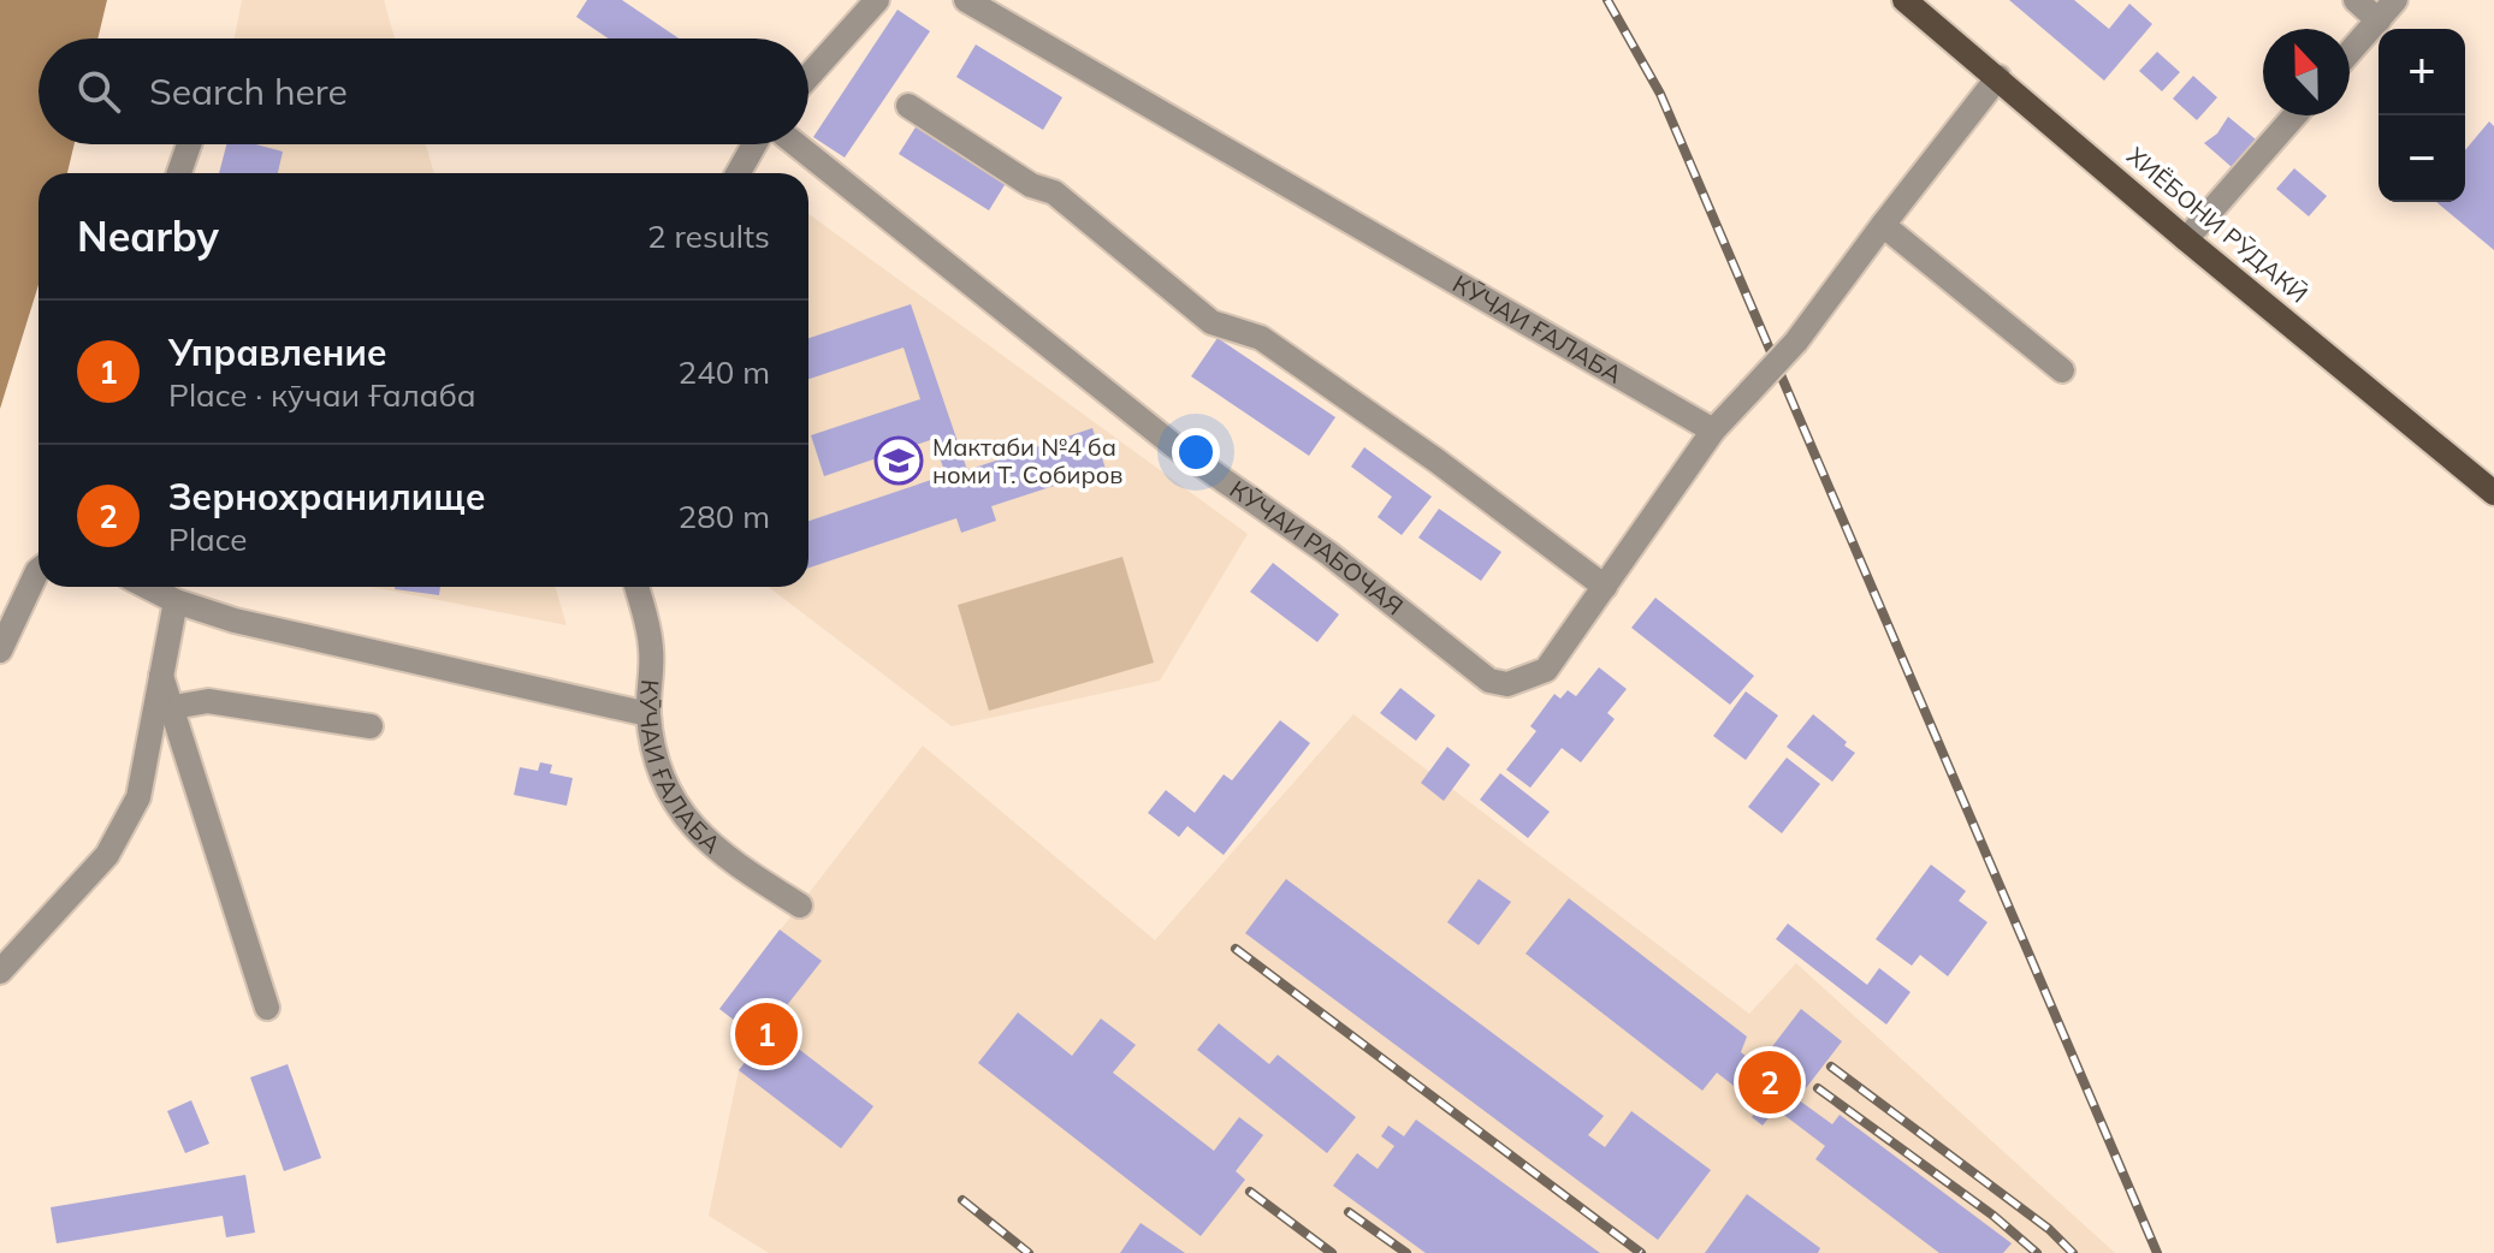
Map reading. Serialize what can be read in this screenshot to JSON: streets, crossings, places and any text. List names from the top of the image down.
{
  "streets": {
    "main road": ["ХИЁБОНИ РӮДАКӢ"],
    "street": ["КӮЧАИ ҒАЛАБА", "КӮЧАИ РАБОЧАЯ"]
  },
  "crossings": [
    ["КӮЧАИ ҒАЛАБА", "КӮЧАИ РАБОЧАЯ"]
  ],
  "places": {
    "school or university": ["Мактаби №4 ба номи Т. Собиров"]
  },
  "north": "top",
  "page": {
    "map_buttons": ["+", "−"],
    "search": "Search here",
    "heading": ["Nearby", "2 results"],
    "list": [
      {
        "mark": "1",
        "name": "Управление",
        "note": "Place · кӯчаи Ғалаба",
        "value": "240 m"
      },
      {
        "mark": "2",
        "name": "Зернохранилище",
        "note": "Place",
        "value": "280 m"
      }
    ],
    "pins": ["1", "2"]
  }
}
